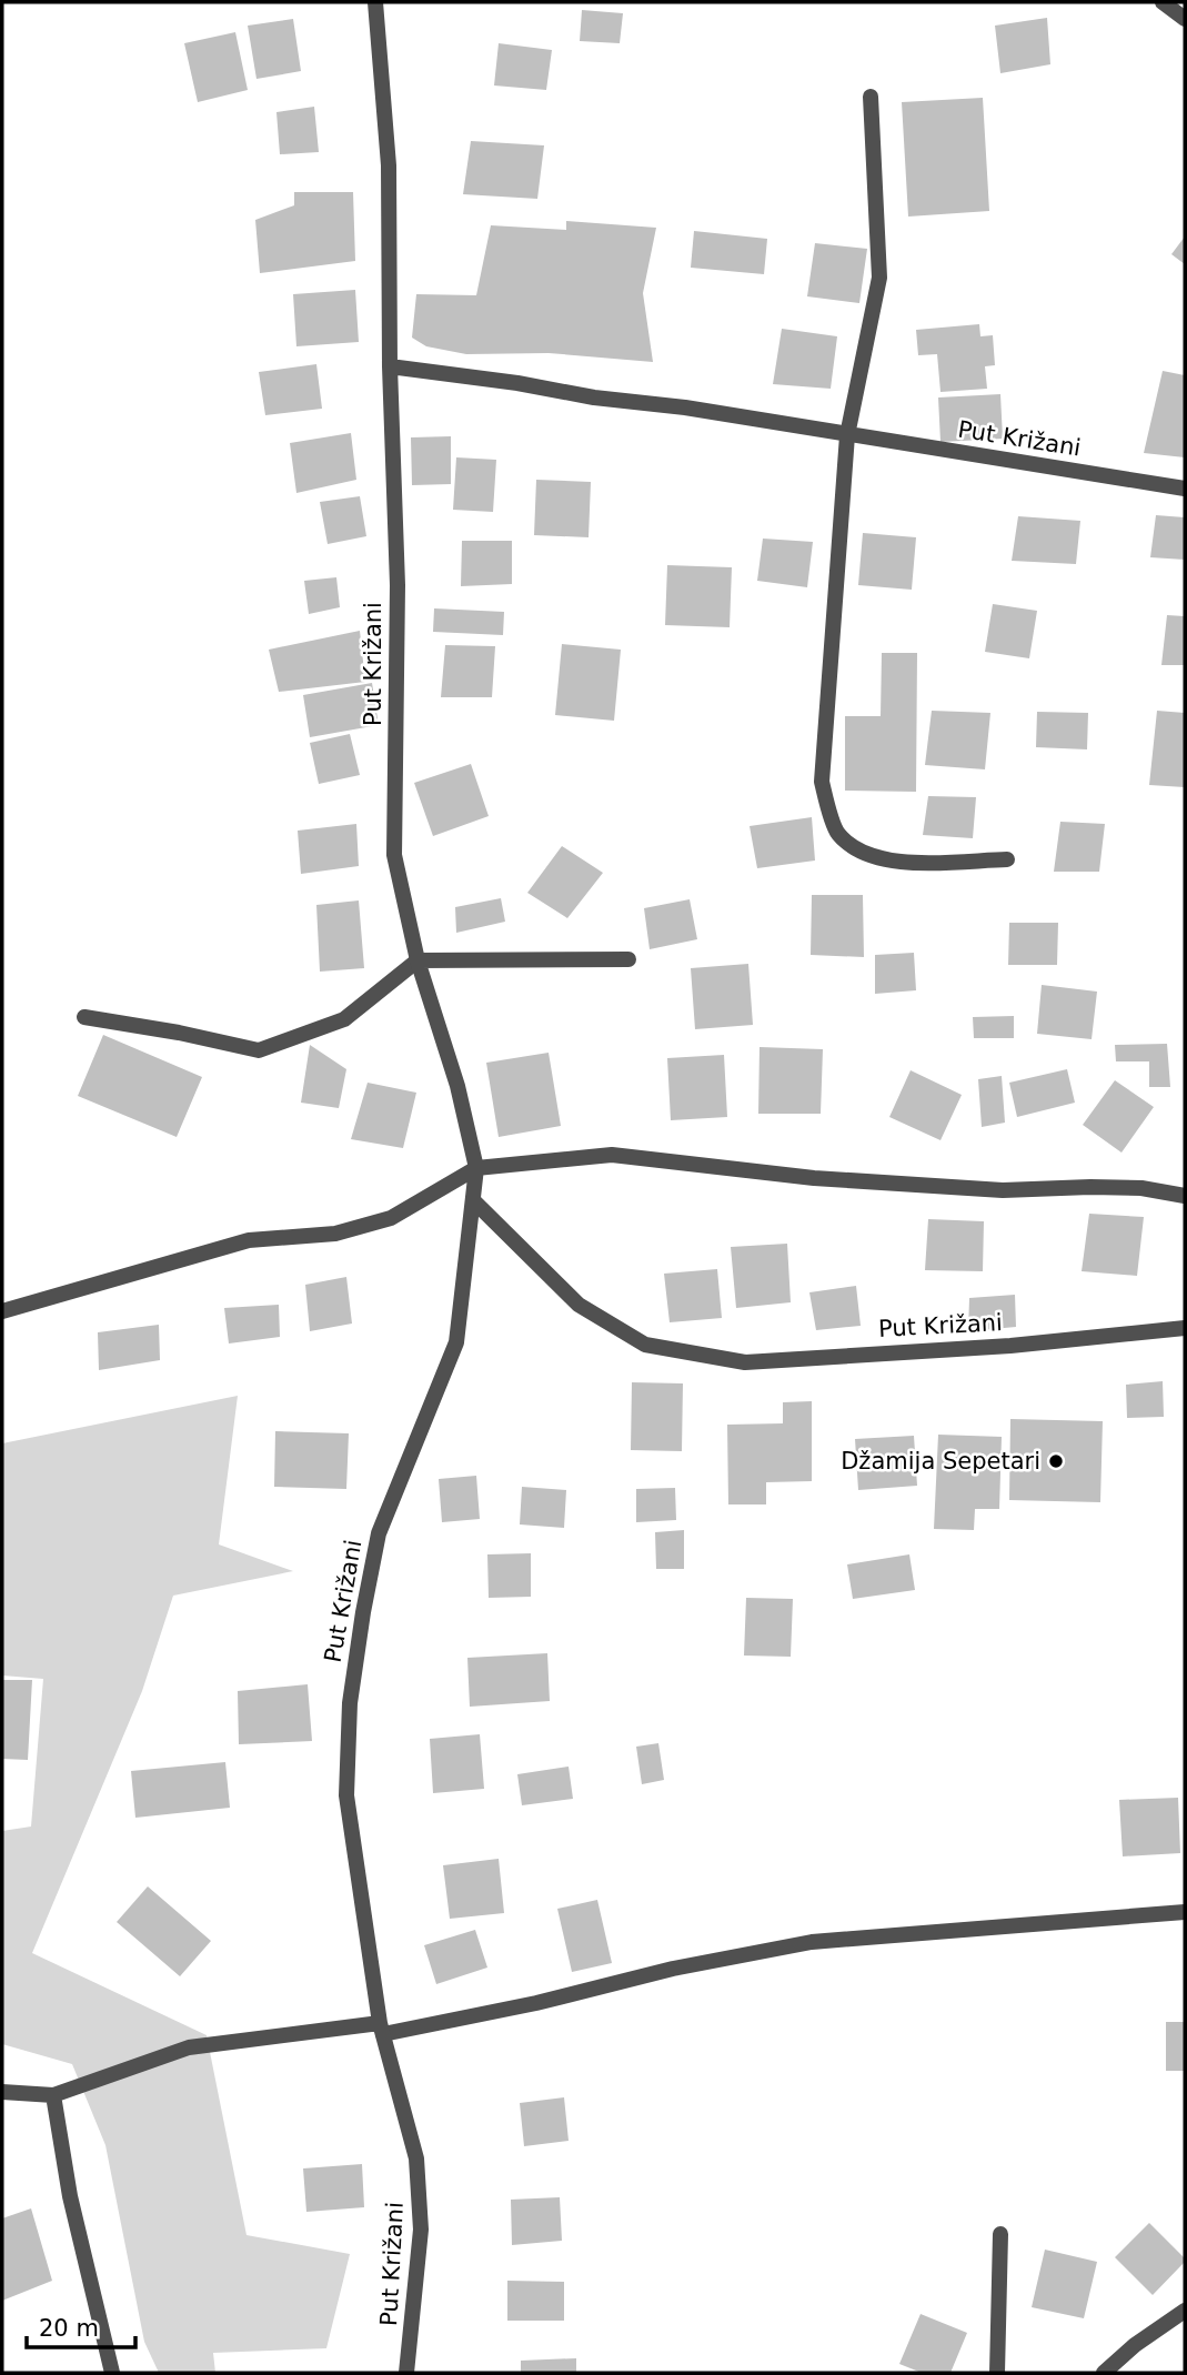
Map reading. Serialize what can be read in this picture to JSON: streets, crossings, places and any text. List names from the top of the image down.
{
  "streets": {
    "street": ["Put Križani"]
  },
  "places": ["Džamija Sepetari"],
  "scale_bar": "20 m"
}
